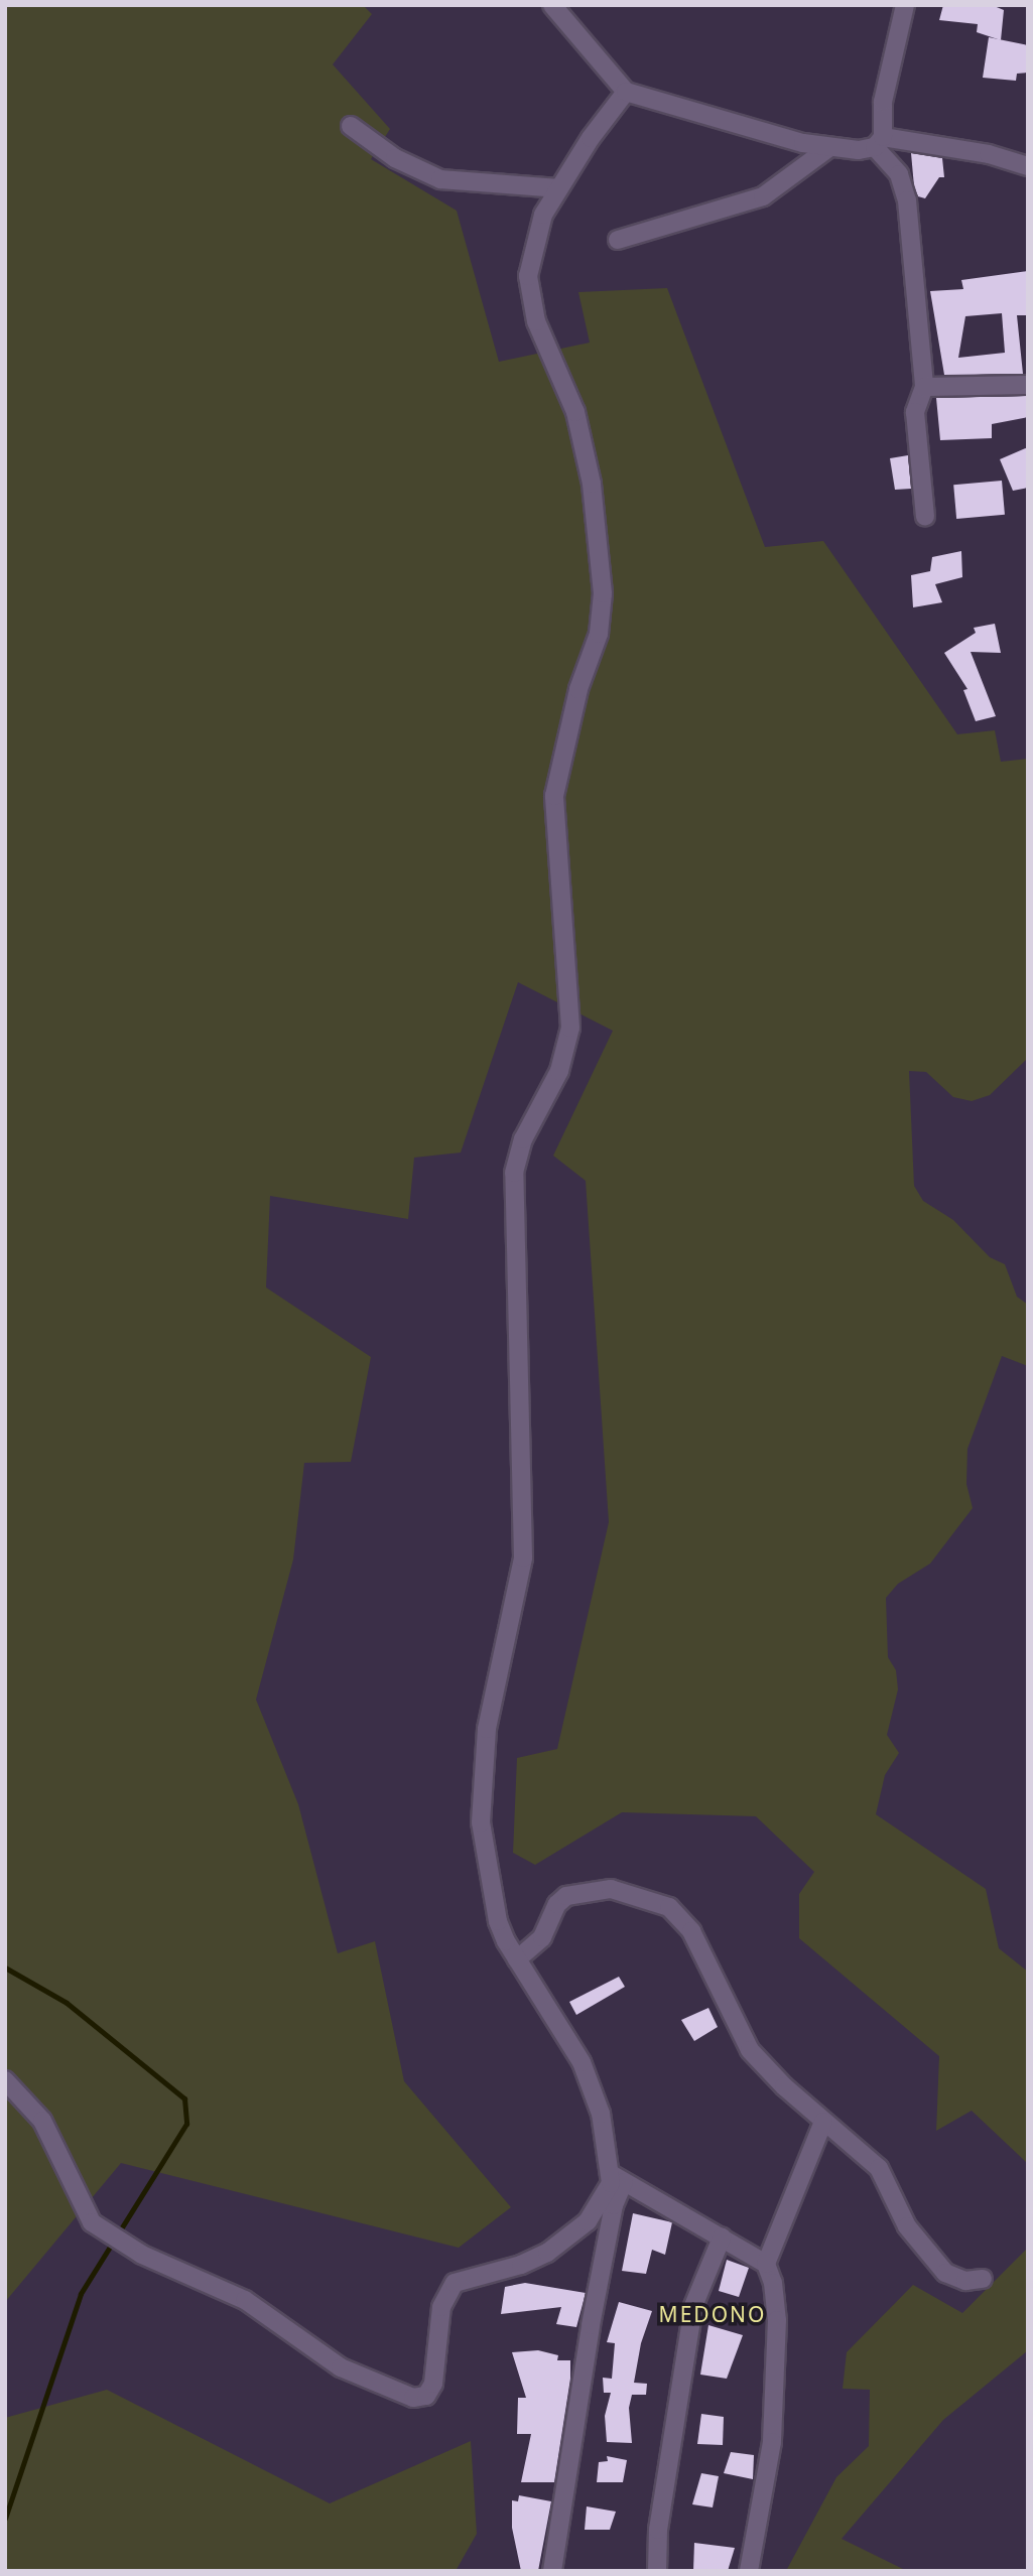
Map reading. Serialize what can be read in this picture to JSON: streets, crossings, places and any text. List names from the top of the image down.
{
  "districts": ["MEDONO"]
}
